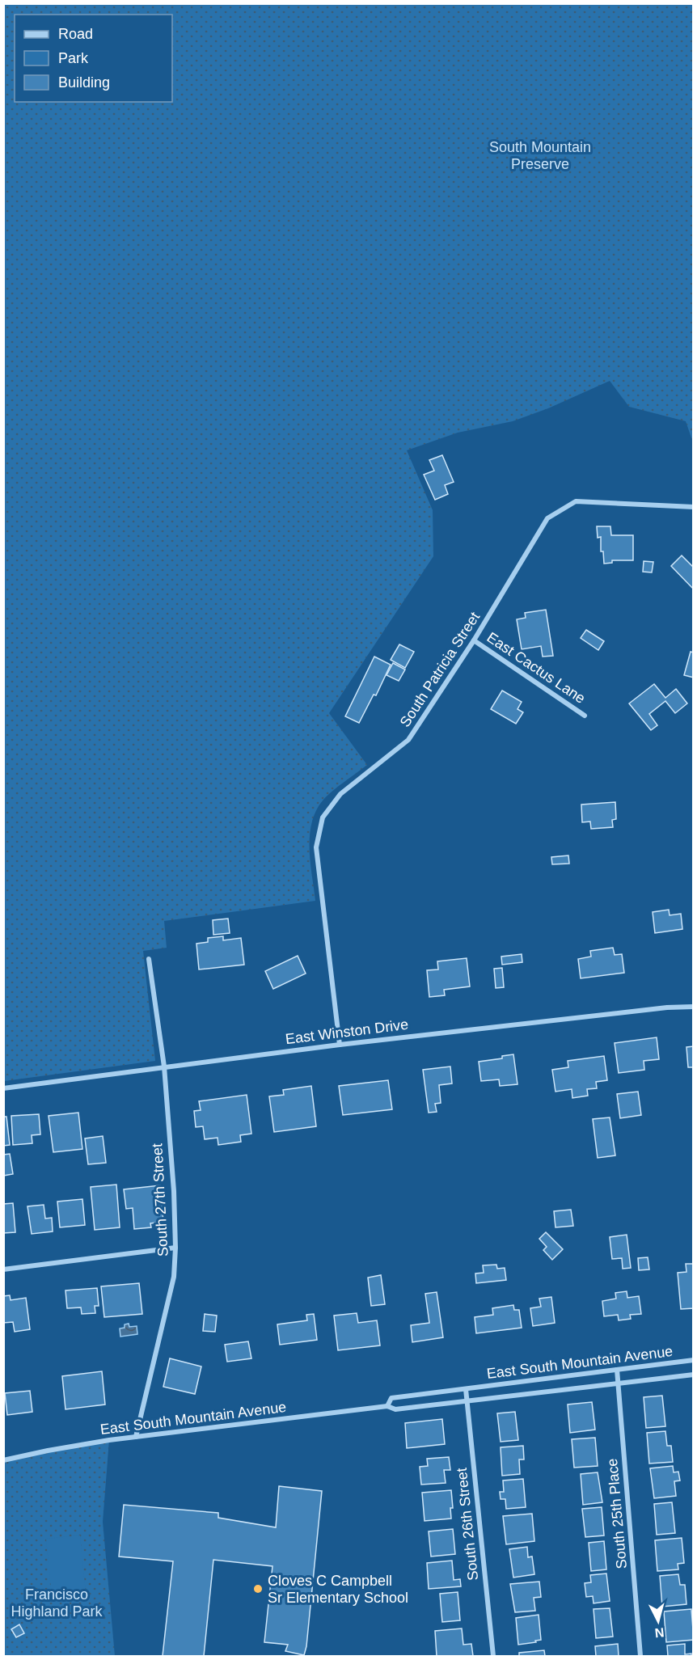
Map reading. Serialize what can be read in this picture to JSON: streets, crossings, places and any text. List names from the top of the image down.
{
  "streets": {
    "street": [
      "East Cactus Lane",
      "South Patricia Street",
      "East Winston Drive",
      "South 27th Street",
      "East South Mountain Avenue",
      "South 25th Place",
      "South 26th Street"
    ]
  },
  "crossings": [
    ["East Cactus Lane", "South Patricia Street"],
    ["South Patricia Street", "East Winston Drive"],
    ["East Winston Drive", "South 27th Street"],
    ["South 27th Street", "East South Mountain Avenue"],
    ["East South Mountain Avenue", "South 25th Place"],
    ["East South Mountain Avenue", "South 26th Street"]
  ],
  "parks": ["South Mountain Preserve", "Francisco Highland Park"],
  "places": ["Cloves C Campbell Sr Elementary School"],
  "legend": ["Road", "Park", "Building"],
  "north": "bottom"
}
